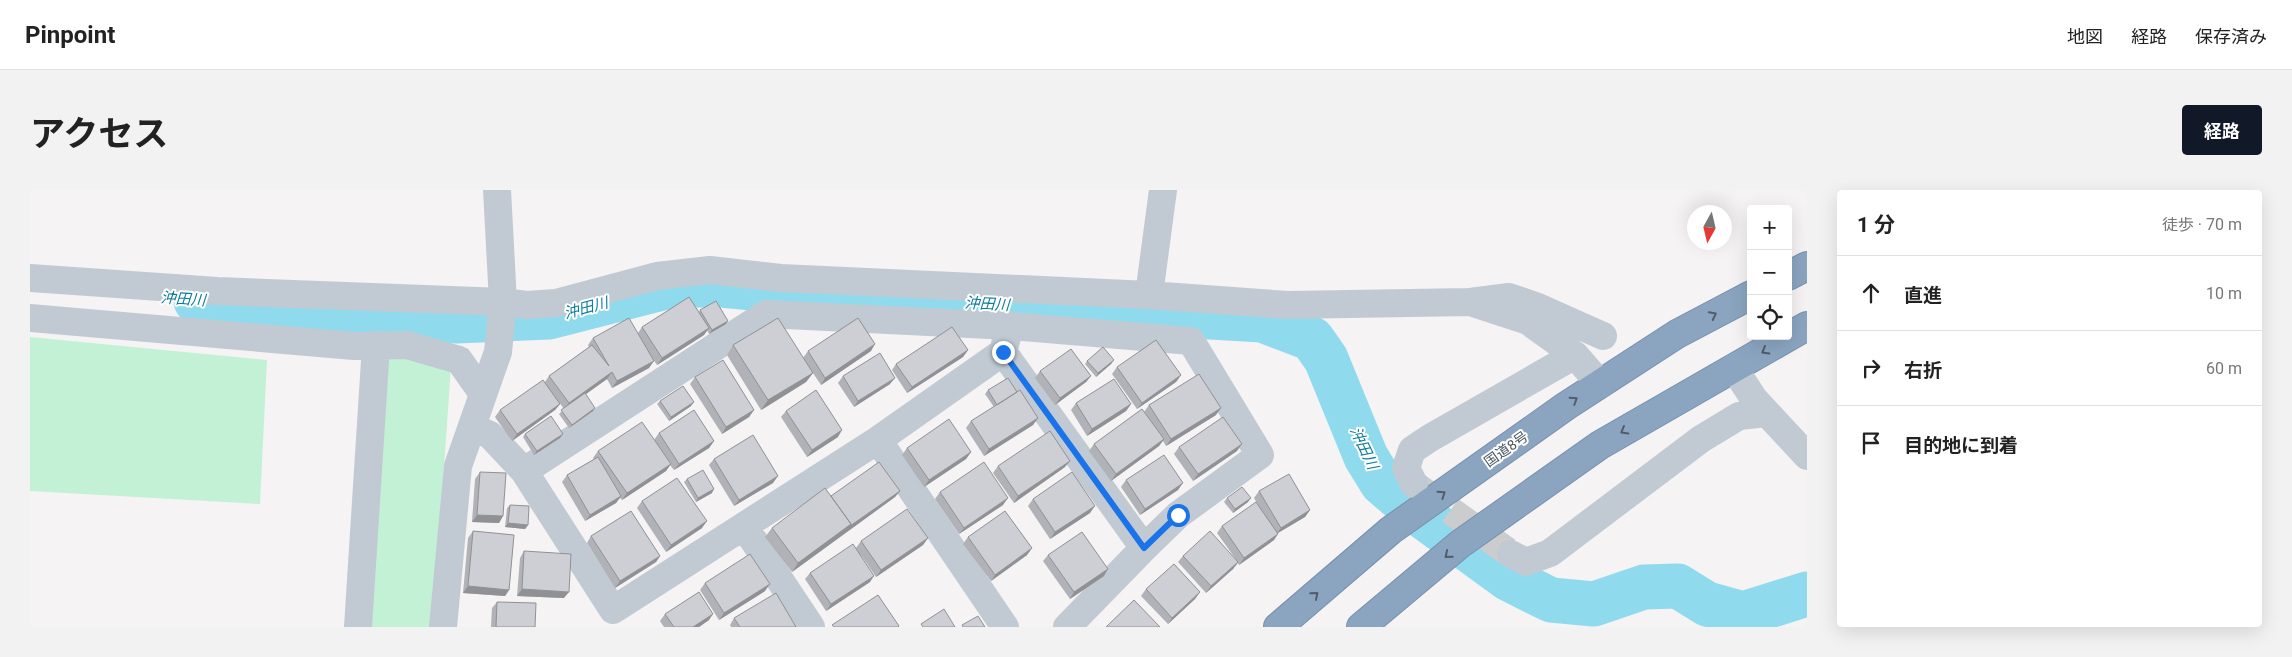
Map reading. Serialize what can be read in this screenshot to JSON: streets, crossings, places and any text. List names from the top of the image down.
{
  "streets": {
    "highway": ["国道8号"]
  },
  "water": ["沖田川"],
  "north": "bottom",
  "page": {
    "header": "Pinpoint",
    "nav": ["地図", "経路", "保存済み"],
    "title": "アクセス",
    "buttons": "経路",
    "heading": ["1 分", "徒歩 · 70 m"],
    "map_buttons": ["+", "−"],
    "list": [
      ["直進", "10 m"],
      ["右折", "60 m"],
      "目的地に到着"
    ]
  }
}
